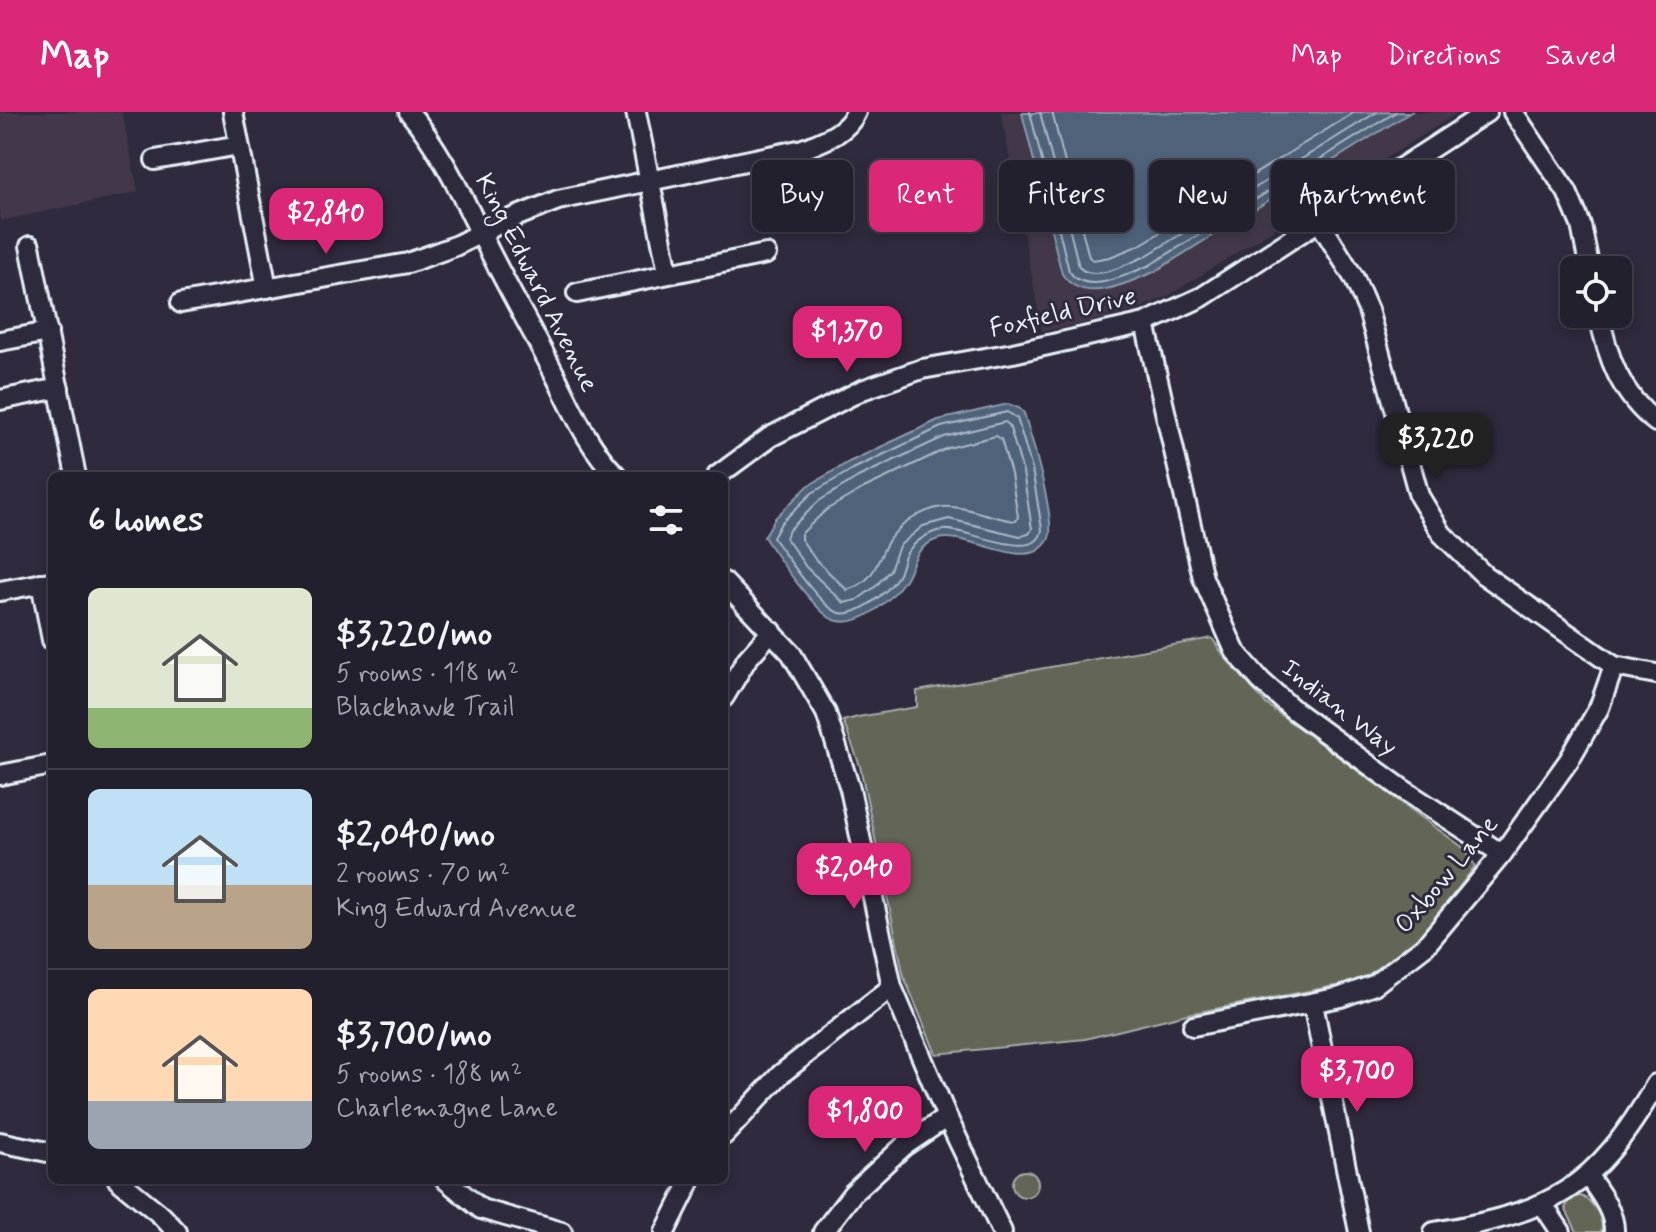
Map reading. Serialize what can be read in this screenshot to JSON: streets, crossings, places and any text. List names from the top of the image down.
{
  "streets": {
    "street": [
      "King Edward Avenue",
      "Foxfield Drive",
      "Indian Way",
      "Oxbow Lane"
    ]
  },
  "crossings": [
    ["Foxfield Drive", "Indian Way"],
    ["Indian Way", "Oxbow Lane"]
  ],
  "page": {
    "header": "Map",
    "nav": ["Map", "Directions", "Saved"],
    "chip": [
      "Buy",
      "Rent",
      "Filters",
      "New",
      "Apartment"
    ],
    "price": [
      "$2,840",
      "$1,370",
      "$3,220",
      "$2,040",
      "$3,700",
      "$1,800"
    ],
    "heading": "6 homes",
    "list": [
      {
        "name": "$3,220/mo",
        "note": "5 rooms · 118 m² · Blackhawk Trail"
      },
      {
        "name": "$2,040/mo",
        "note": "2 rooms · 70 m² · King Edward Avenue"
      },
      {
        "name": "$3,700/mo",
        "note": "5 rooms · 188 m² · Charlemagne Lane"
      }
    ]
  }
}
